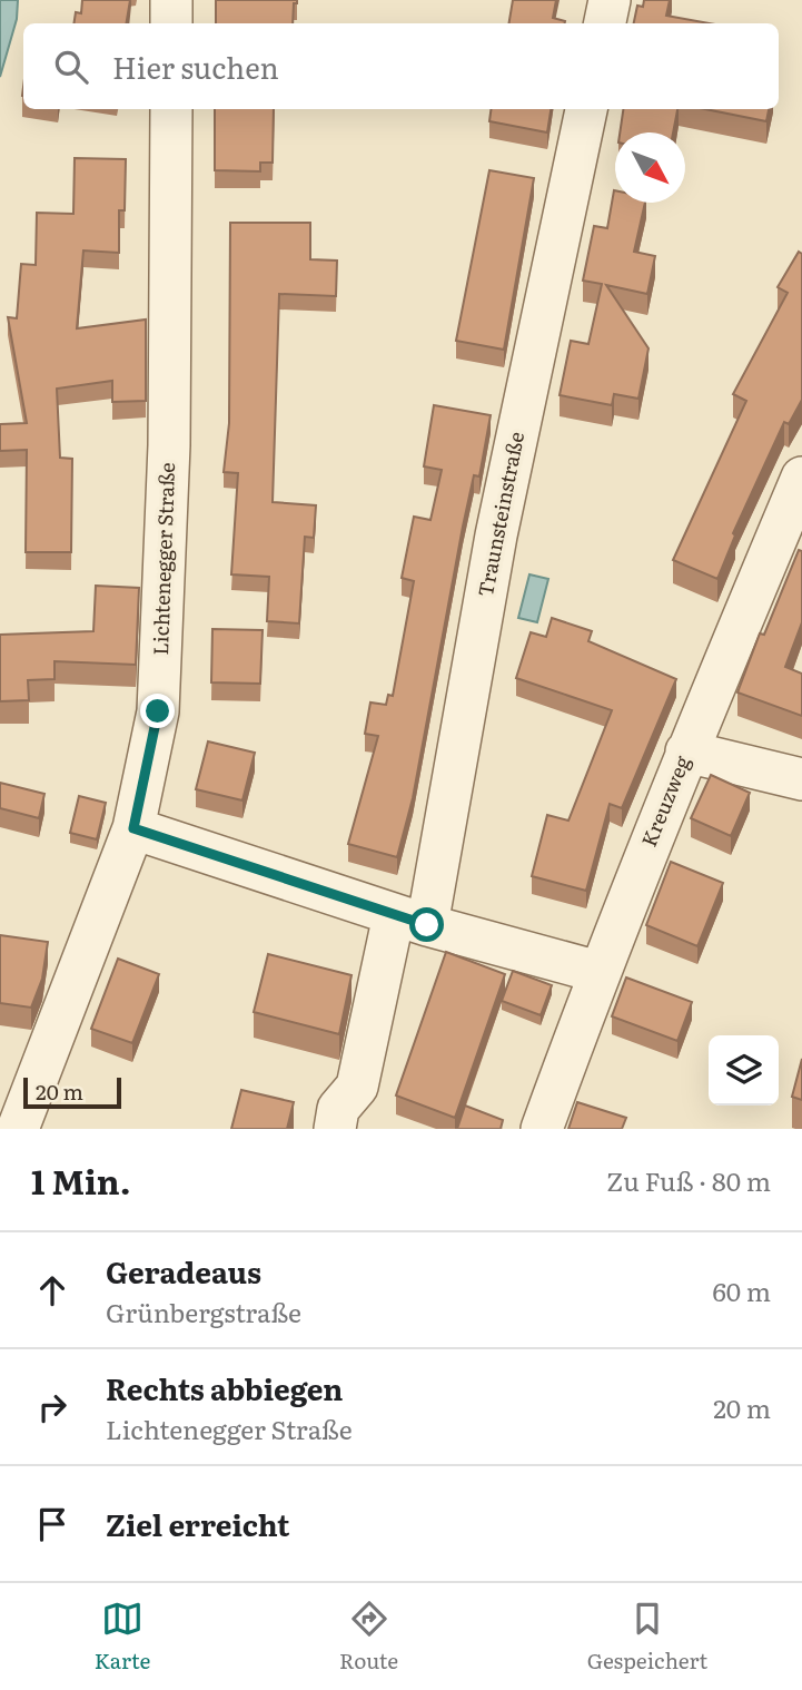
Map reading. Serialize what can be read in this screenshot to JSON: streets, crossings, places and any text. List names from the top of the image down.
{
  "streets": {
    "street": ["Traunsteinstraße", "Lichtenegger Straße", "Kreuzweg"]
  },
  "scale_bar": "20 m",
  "north": "bottom right",
  "page": {
    "search": "Hier suchen",
    "scale": "20 m",
    "heading": ["1 Min.", "Zu Fuß · 80 m"],
    "list": [
      ["Geradeaus", "Grünbergstraße", "60 m"],
      ["Rechts abbiegen", "Lichtenegger Straße", "20 m"],
      "Ziel erreicht"
    ],
    "nav": ["Karte", "Route", "Gespeichert"]
  }
}
